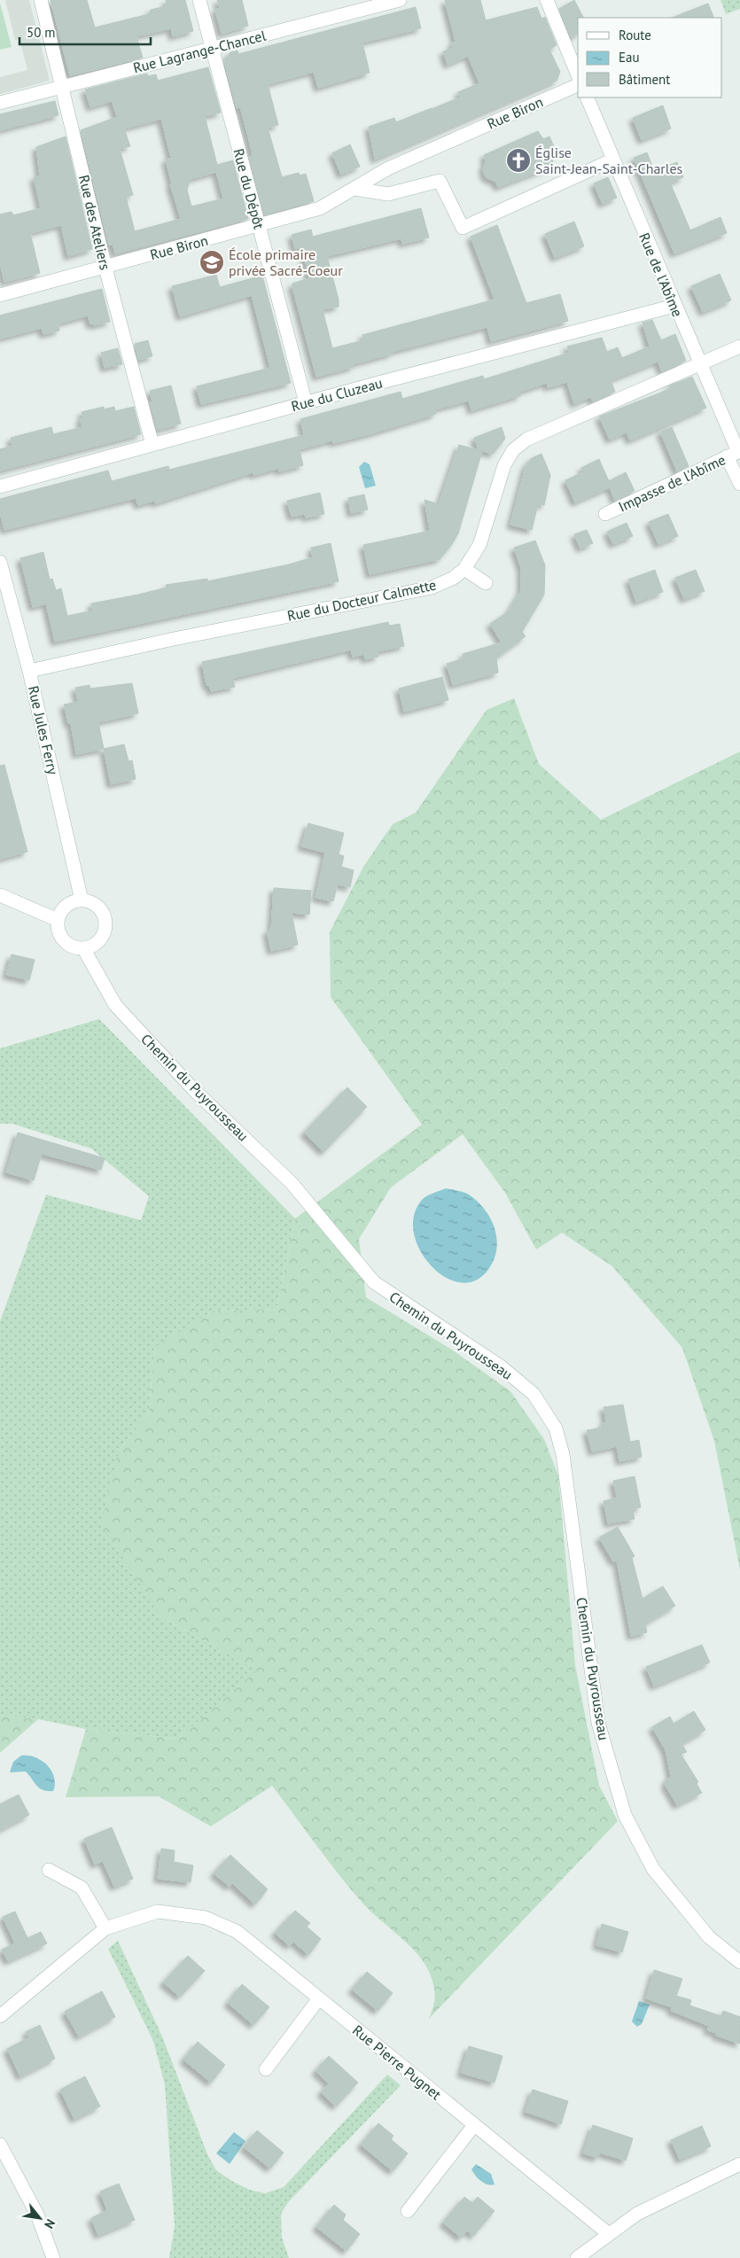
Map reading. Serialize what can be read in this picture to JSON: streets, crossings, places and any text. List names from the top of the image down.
{
  "streets": {
    "street": [
      "Rue Lagrange-Chancel",
      "Rue Biron",
      "Rue du Dépôt",
      "Rue des Ateliers",
      "Rue de l'Abîme",
      "Rue du Cluzeau",
      "Impasse de l'Abîme",
      "Rue du Docteur Calmette",
      "Rue Jules Ferry",
      "Chemin du Puyrousseau",
      "Rue Pierre Pugnet"
    ]
  },
  "crossings": [
    ["Rue Lagrange-Chancel", "Rue du Dépôt"],
    ["Rue Lagrange-Chancel", "Rue des Ateliers"],
    ["Rue Biron", "Rue du Dépôt"],
    ["Rue Biron", "Rue des Ateliers"],
    ["Rue du Dépôt", "Rue du Cluzeau"],
    ["Rue des Ateliers", "Rue du Cluzeau"],
    ["Rue de l'Abîme", "Rue du Cluzeau"],
    ["Rue de l'Abîme", "Impasse de l'Abîme"],
    ["Rue de l'Abîme", "Rue du Docteur Calmette"],
    ["Rue du Docteur Calmette", "Rue Jules Ferry"],
    ["Rue Jules Ferry", "Chemin du Puyrousseau"]
  ],
  "places": {
    "church": ["Église Saint-Jean-Saint-Charles"],
    "school or university": ["École primaire privée Sacré-Coeur"]
  },
  "legend": ["Route", "Eau", "Bâtiment"],
  "scale_bar": "50 m",
  "north": "bottom right"
}
